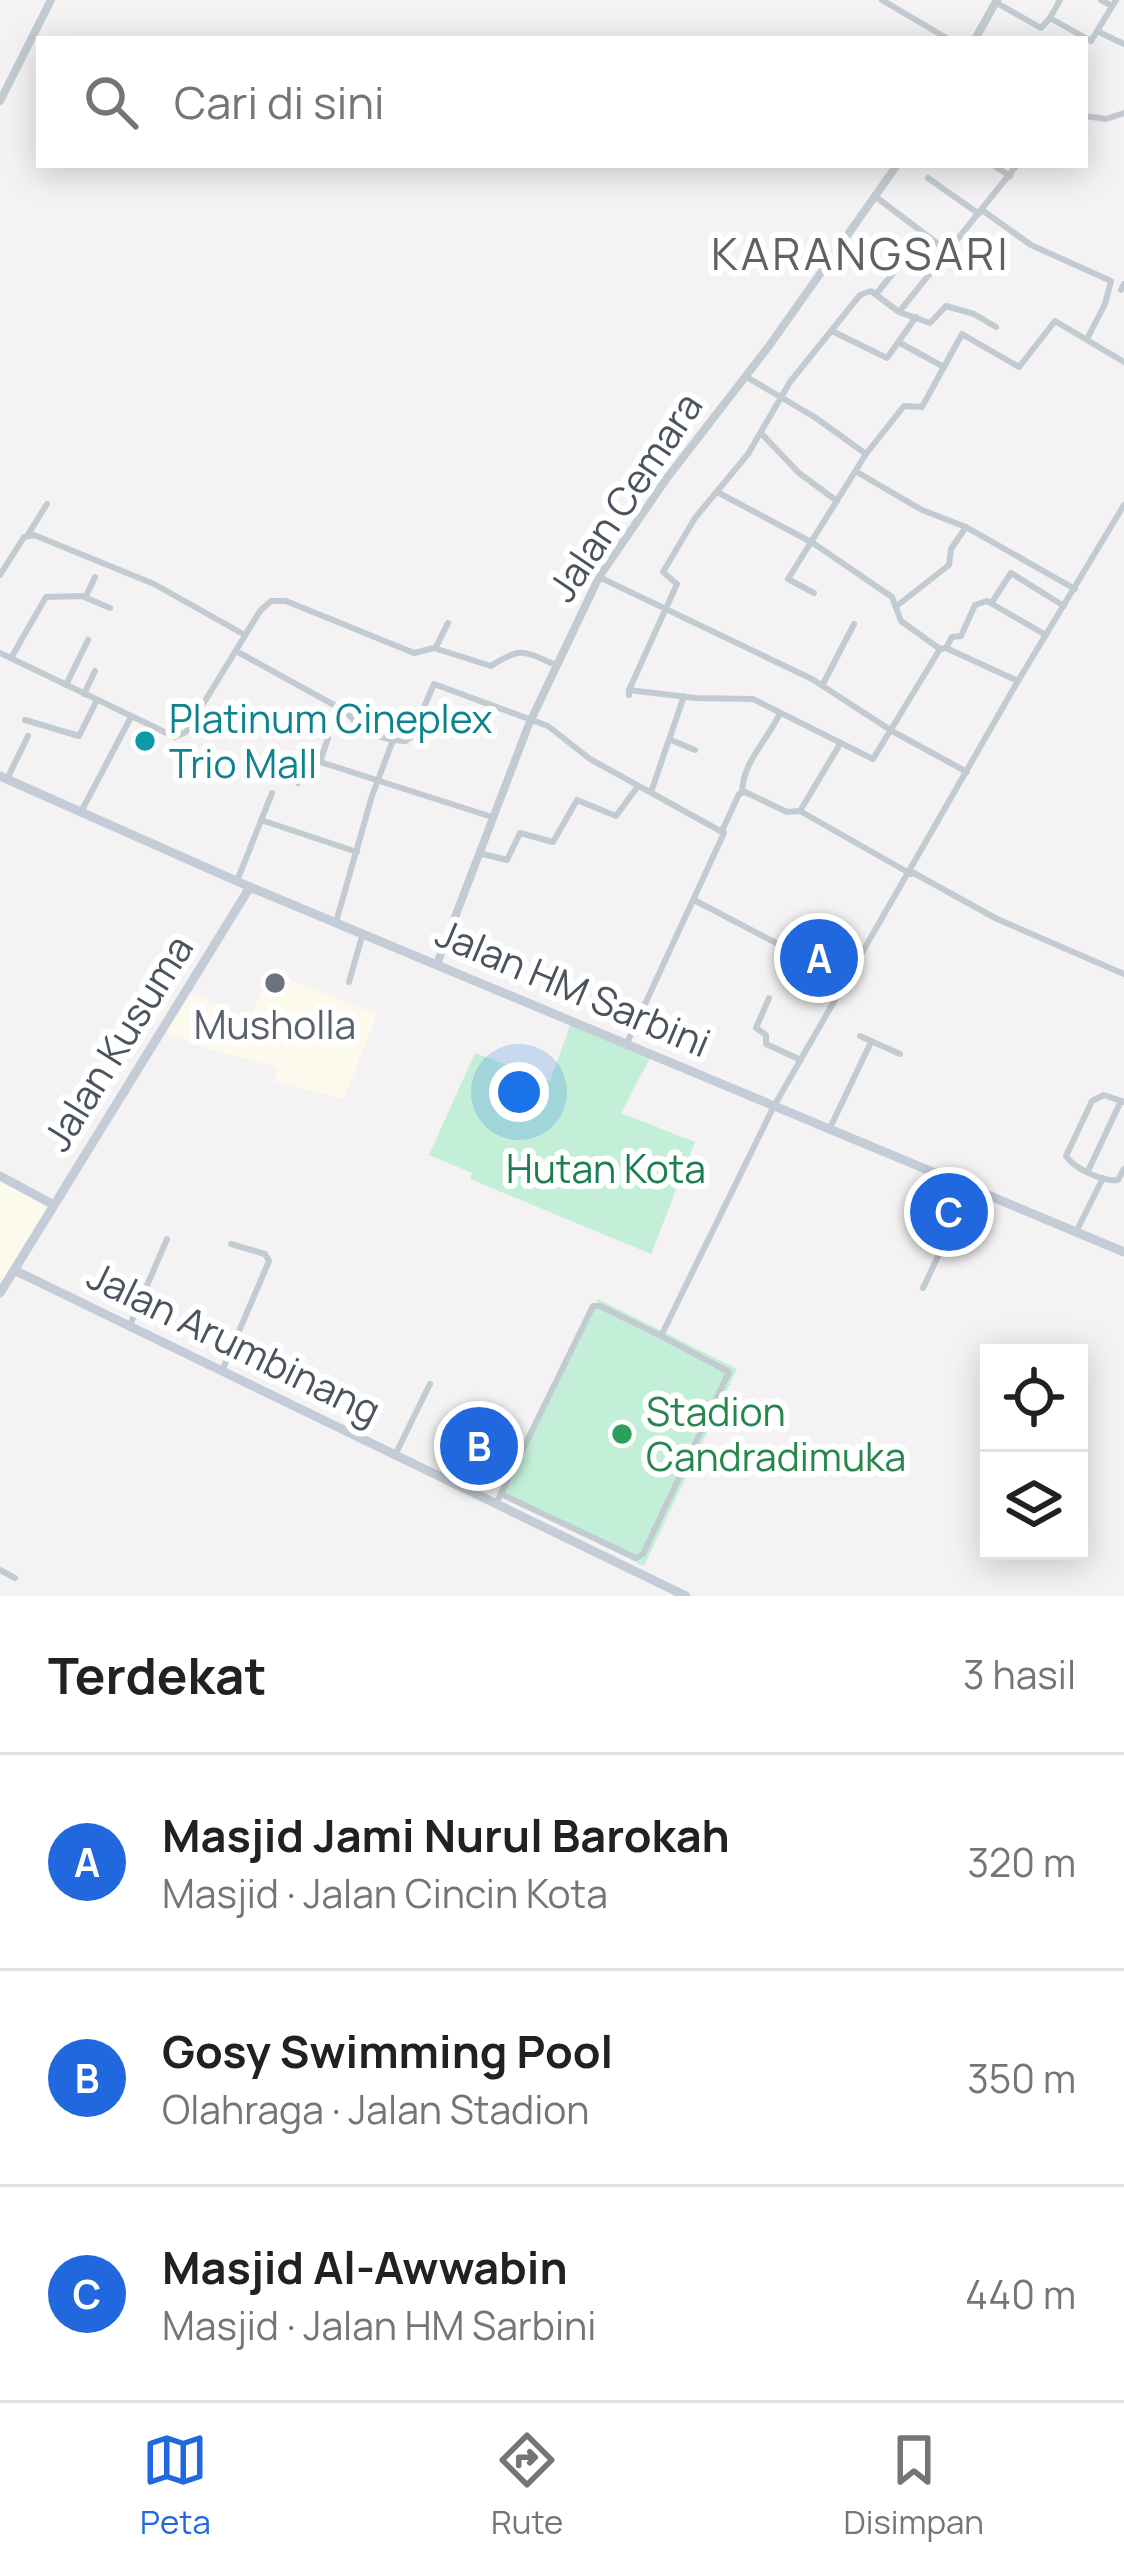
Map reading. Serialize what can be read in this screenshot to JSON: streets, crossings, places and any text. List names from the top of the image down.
{
  "streets": {
    "main road": ["Jalan HM Sarbini", "Jalan Kusuma", "Jalan Arumbinang"],
    "street": ["Jalan Cemara"]
  },
  "crossings": [
    ["Jalan Cemara", "Jalan HM Sarbini"],
    ["Jalan HM Sarbini", "Jalan Kusuma"],
    ["Jalan Kusuma", "Jalan Arumbinang"]
  ],
  "districts": ["KARANGSARI"],
  "parks": ["Hutan Kota"],
  "places": ["Platinum Cineplex Trio Mall", "Musholla", "Stadion Candradimuka"],
  "page": {
    "search": "Cari di sini",
    "pins": ["A", "C", "B"],
    "heading": ["Terdekat", "3 hasil"],
    "list": [
      {
        "mark": "A",
        "name": "Masjid Jami Nurul Barokah",
        "note": "Masjid · Jalan Cincin Kota",
        "value": "320 m"
      },
      {
        "mark": "B",
        "name": "Gosy Swimming Pool",
        "note": "Olahraga · Jalan Stadion",
        "value": "350 m"
      },
      {
        "mark": "C",
        "name": "Masjid Al-Awwabin",
        "note": "Masjid · Jalan HM Sarbini",
        "value": "440 m"
      }
    ],
    "nav": ["Peta", "Rute", "Disimpan"]
  }
}
